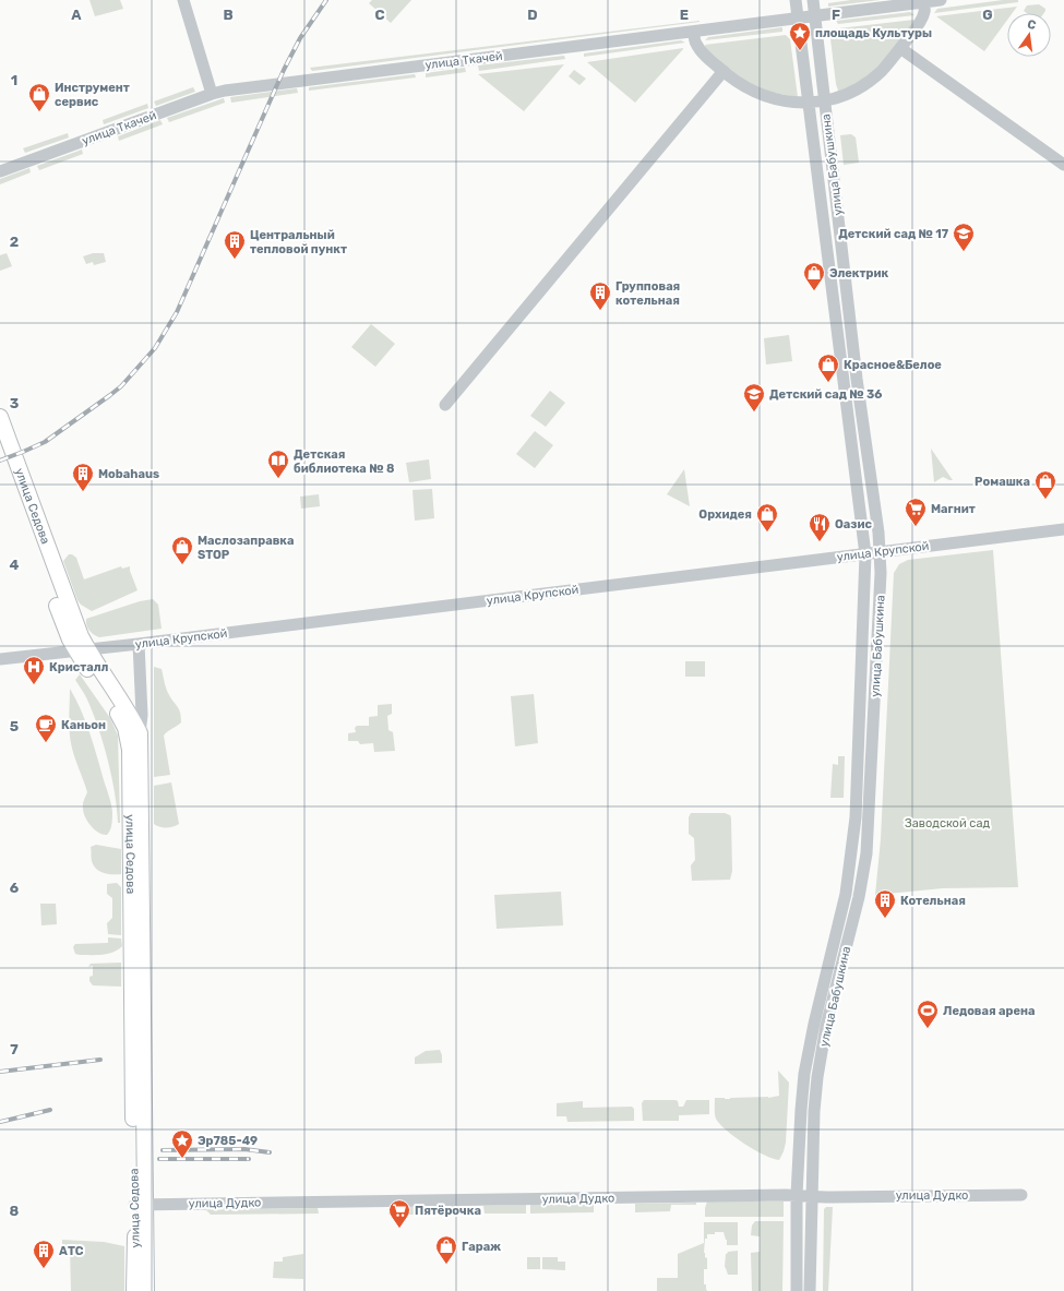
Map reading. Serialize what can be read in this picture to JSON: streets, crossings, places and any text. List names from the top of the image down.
{
  "streets": {
    "main road": ["улица Седова"],
    "street": [
      "улица Ткачей",
      "улица Бабушкина",
      "улица Крупской",
      "улица Дудко"
    ]
  },
  "crossings": [
    ["улица Ткачей", "улица Бабушкина"],
    ["улица Бабушкина", "улица Крупской"],
    ["улица Бабушкина", "улица Дудко"],
    ["улица Седова", "улица Крупской"],
    ["улица Седова", "улица Дудко"]
  ],
  "parks": ["Заводской сад"],
  "places": {
    "place": ["площадь Культуры", "Эр785-49"],
    "shop": [
      "Инструмент сервис",
      "Электрик",
      "Красное&Белое",
      "Ромашка",
      "Орхидея",
      "Маслозаправка STOP",
      "Гараж"
    ],
    "school or university": ["Детский сад № 17", "Детский сад № 36"],
    "building": [
      "Центральный тепловой пункт",
      "Групповая котельная",
      "Mobahaus",
      "Котельная",
      "АТС"
    ],
    "library": ["Детская библиотека № 8"],
    "supermarket": ["Магнит", "Пятёрочка"],
    "restaurant": ["Оазис"],
    "hospital": ["Кристалл"],
    "cafe": ["Каньон"],
    "sports": ["Ледовая арена"]
  },
  "north": "top",
  "grid": {
    "columns": [
      "A",
      "B",
      "C",
      "D",
      "E",
      "F",
      "G"
    ],
    "rows": [
      "1",
      "2",
      "3",
      "4",
      "5",
      "6",
      "7",
      "8"
    ]
  }
}
